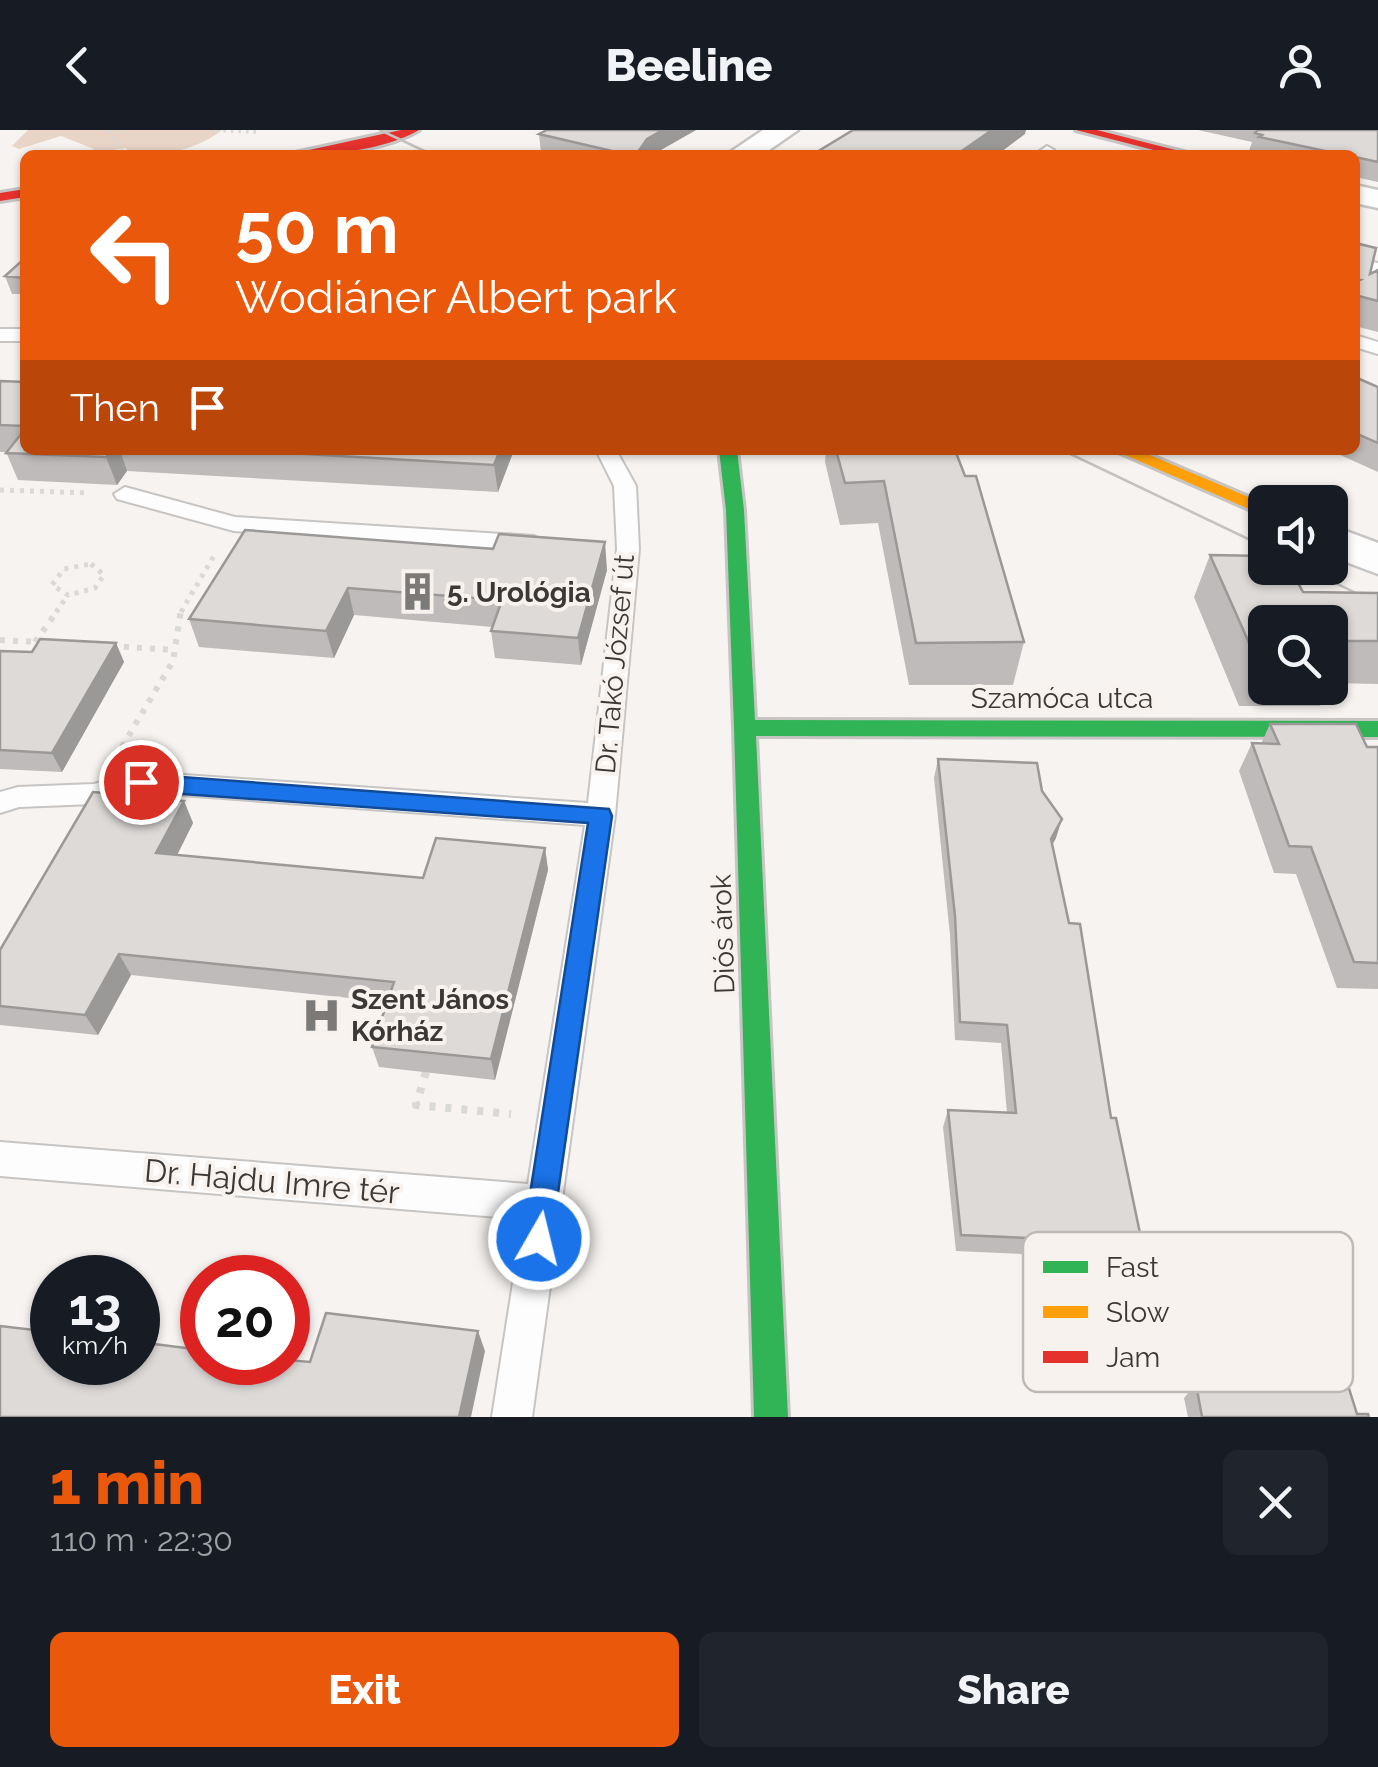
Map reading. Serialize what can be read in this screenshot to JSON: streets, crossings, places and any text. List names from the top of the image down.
{
  "streets": {
    "street": ["Szamóca utca", "Diós árok"],
    "lane": ["Dr. Takó József út", "Dr. Hajdu Imre tér"]
  },
  "crossings": [
    ["Dr. Takó József út", "Dr. Hajdu Imre tér"],
    ["Szamóca utca", "Diós árok"]
  ],
  "places": {
    "building": ["5. Urológia"],
    "hospital": ["Szent János Kórház"]
  },
  "legend": ["Fast", "Slow", "Jam"],
  "page": {
    "header": "Beeline",
    "turn": ["50 m", "Wodiáner Albert park"],
    "then": "Then",
    "speed": "13 km/h",
    "limit": "20",
    "heading": ["1 min", "110 m · 22:30"],
    "buttons": ["Exit", "Share"]
  }
}
